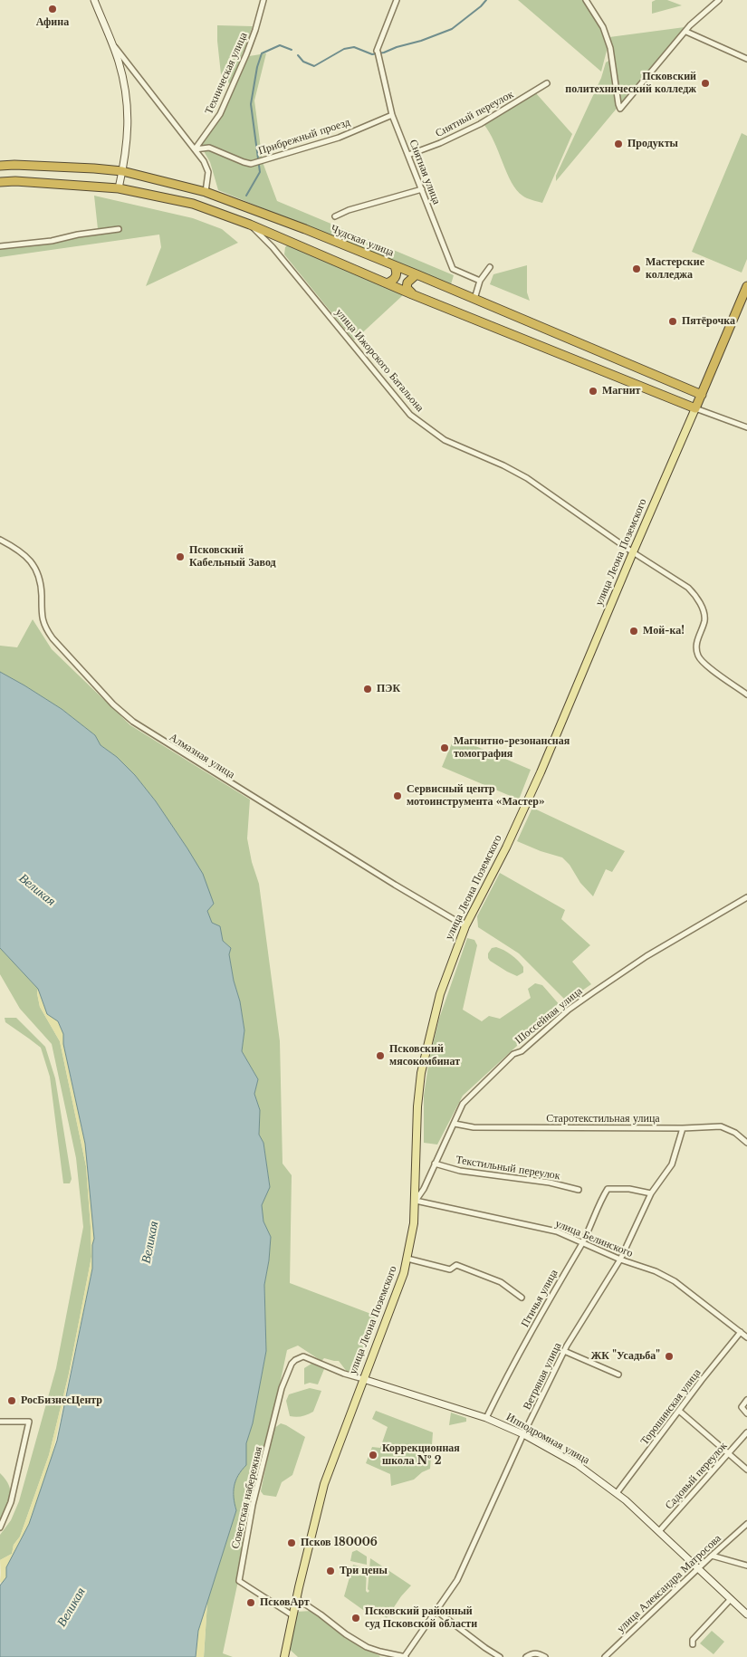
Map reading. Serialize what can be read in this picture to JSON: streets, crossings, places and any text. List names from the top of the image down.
{
  "streets": {
    "highway": ["Чудская улица", "улица Леона Поземского"],
    "main road": ["Ипподромная улица"],
    "street": [
      "Техническая улица",
      "Снятный переулок",
      "Прибрежный проезд",
      "Снятная улица",
      "улица Ижорского Батальона",
      "Алмазная улица",
      "Шоссейная улица",
      "Старотекстильная улица",
      "Текстильный переулок",
      "улица Белинского",
      "Птичья улица",
      "Ветряная улица",
      "Торошинская улица",
      "Садовый переулок",
      "Советская набережная",
      "улица Александра Матросова"
    ]
  },
  "crossings": [
    ["Техническая улица", "Прибрежный проезд"],
    ["Снятный переулок", "Снятная улица"],
    ["Прибрежный проезд", "Снятная улица"],
    ["Чудская улица", "улица Леона Поземского"],
    ["улица Ижорского Батальона", "улица Леона Поземского"],
    ["улица Леона Поземского", "Алмазная улица"],
    ["улица Леона Поземского", "Шоссейная улица"],
    ["улица Леона Поземского", "улица Белинского"],
    ["улица Леона Поземского", "Ипподромная улица"],
    ["улица Леона Поземского", "Советская набережная"],
    ["Шоссейная улица", "Старотекстильная улица"],
    ["Шоссейная улица", "Текстильный переулок"],
    ["Шоссейная улица", "улица Белинского"],
    ["Старотекстильная улица", "Ветряная улица"],
    ["улица Белинского", "Птичья улица"],
    ["улица Белинского", "Ветряная улица"],
    ["улица Белинского", "Торошинская улица"],
    ["Птичья улица", "Ветряная улица"],
    ["Птичья улица", "Ипподромная улица"],
    ["Ветряная улица", "Ипподромная улица"],
    ["Торошинская улица", "Ипподромная улица"],
    ["Ипподромная улица", "Садовый переулок"],
    ["Ипподромная улица", "Советская набережная"],
    ["Ипподромная улица", "улица Александра Матросова"]
  ],
  "water": ["Великая"],
  "places": [
    "Афина",
    "Псковский политехнический колледж",
    "Продукты",
    "Мастерские колледжа",
    "Пятёрочка",
    "Магнит",
    "Псковский Кабельный Завод",
    "Мой-ка!",
    "ПЭК",
    "Магнитно-резонансная томография",
    "Сервисный центр мотоинструмента «Мастер»",
    "Псковский мясокомбинат",
    "ЖК \"Усадьба\"",
    "РосБизнесЦентр",
    "Коррекционная школа № 2",
    "Псков 180006",
    "Три цены",
    "ПсковАрт",
    "Псковский районный суд Псковской области"
  ]
}
